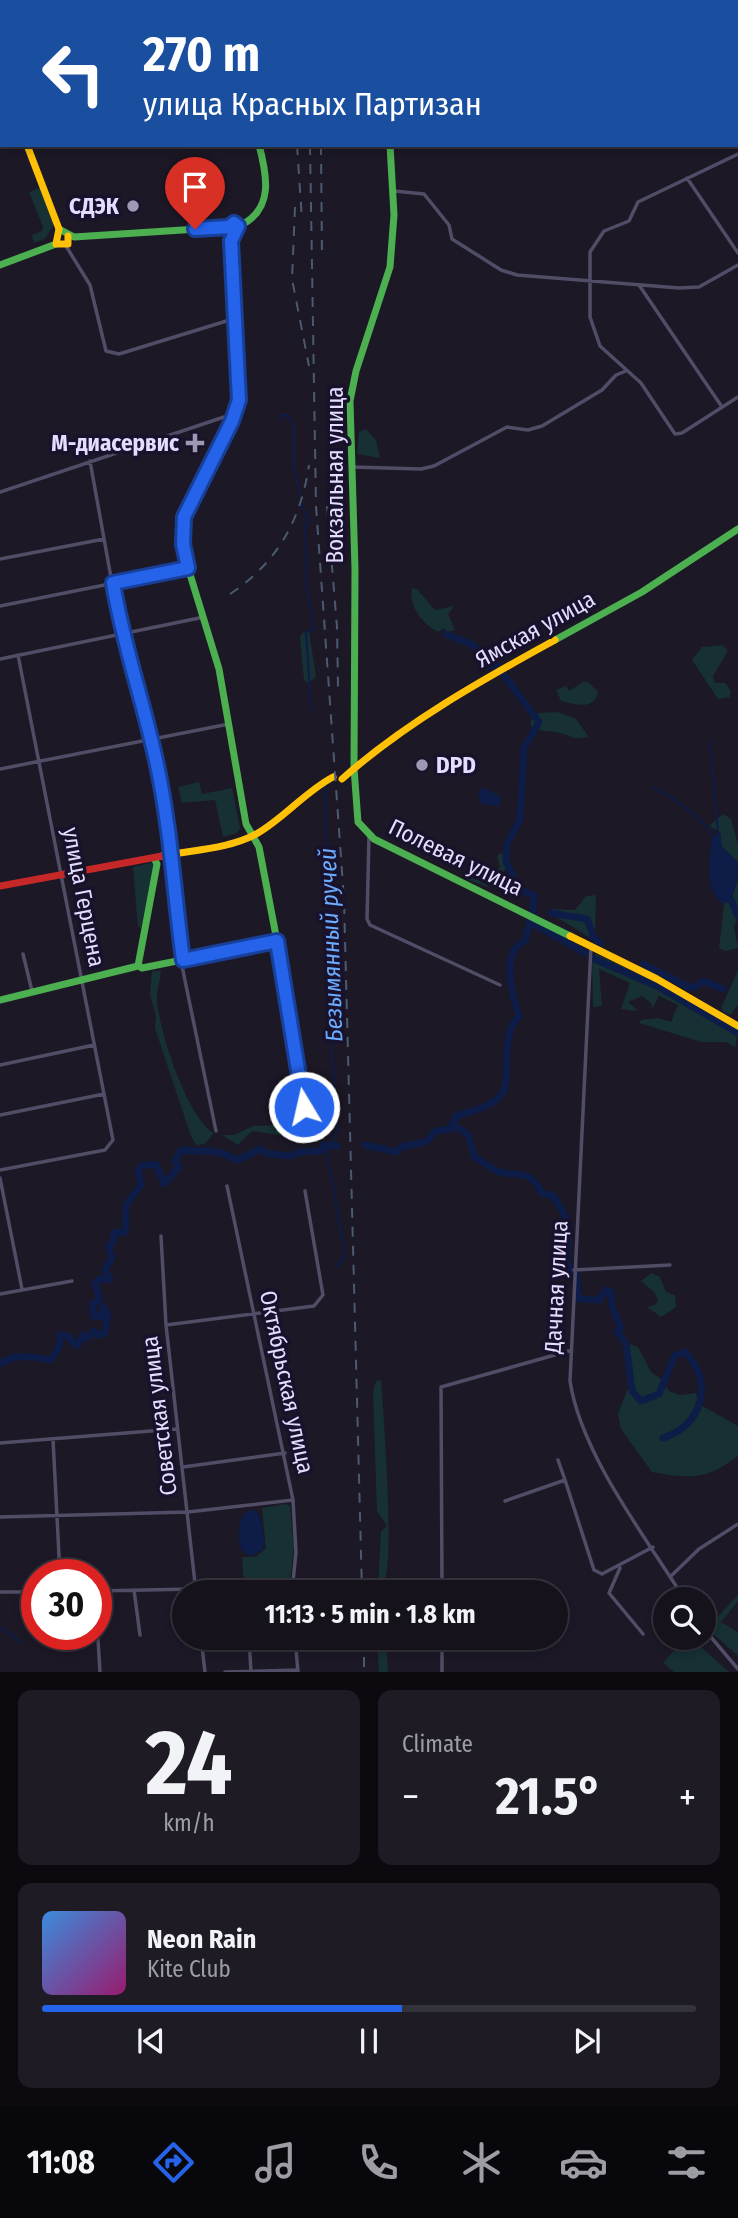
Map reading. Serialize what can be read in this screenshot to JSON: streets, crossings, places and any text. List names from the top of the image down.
{
  "streets": {
    "main road": ["Вокзальная улица", "Ямская улица", "Полевая улица"],
    "street": [
      "улица Герцена",
      "Дачная улица",
      "Октябрьская улица",
      "Советская улица"
    ]
  },
  "crossings": [
    ["Вокзальная улица", "Ямская улица"],
    ["Вокзальная улица", "Полевая улица"],
    ["Ямская улица", "Полевая улица"],
    ["Полевая улица", "Дачная улица"]
  ],
  "water": ["Безымянный ручей"],
  "places": {
    "other": ["СДЭК", "DPD"],
    "health": ["М-диасервис"]
  },
  "page": {
    "turn": ["270 m", "улица Красных Партизан"],
    "limit": "30",
    "trip": "11:13 · 5 min · 1.8 km",
    "tile": [
      ["24", "km/h"],
      "Climate"
    ],
    "heat": ["−", "21.5°", "+"],
    "song": ["Neon Rain", "Kite Club"],
    "tabs": "11:08"
  }
}
